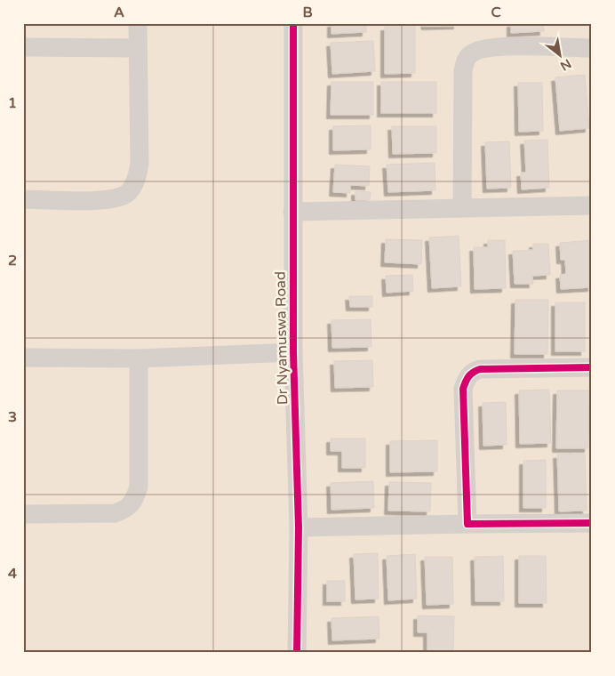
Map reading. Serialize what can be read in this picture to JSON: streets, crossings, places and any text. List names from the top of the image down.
{
  "streets": {
    "street": ["Dr Nyamuswa Road"]
  },
  "north": "bottom right",
  "grid": {
    "columns": ["A", "B", "C"],
    "rows": [
      "1",
      "2",
      "3",
      "4"
    ]
  }
}
